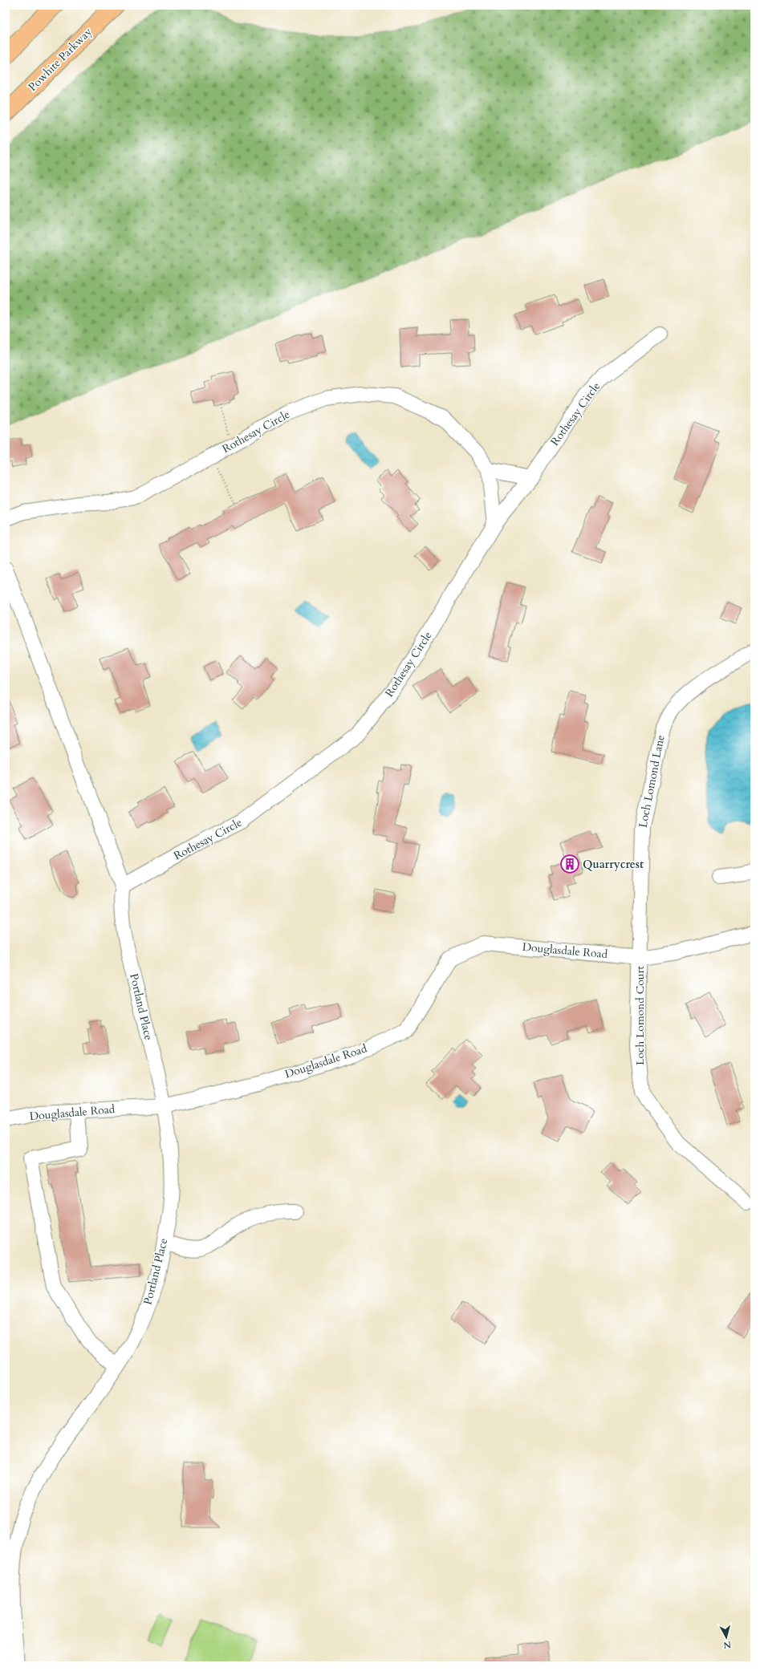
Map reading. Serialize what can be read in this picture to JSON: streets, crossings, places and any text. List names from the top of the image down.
{
  "streets": {
    "highway": ["Powhite Parkway"],
    "street": [
      "Rothesay Circle",
      "Loch Lomond Lane",
      "Douglasdale Road",
      "Portland Place",
      "Loch Lomond Court"
    ]
  },
  "crossings": [
    ["Rothesay Circle", "Portland Place"],
    ["Loch Lomond Lane", "Douglasdale Road"],
    ["Loch Lomond Lane", "Loch Lomond Court"],
    ["Douglasdale Road", "Portland Place"],
    ["Douglasdale Road", "Loch Lomond Court"]
  ],
  "places": {
    "building": ["Quarrycrest"]
  },
  "north": "bottom"
}
